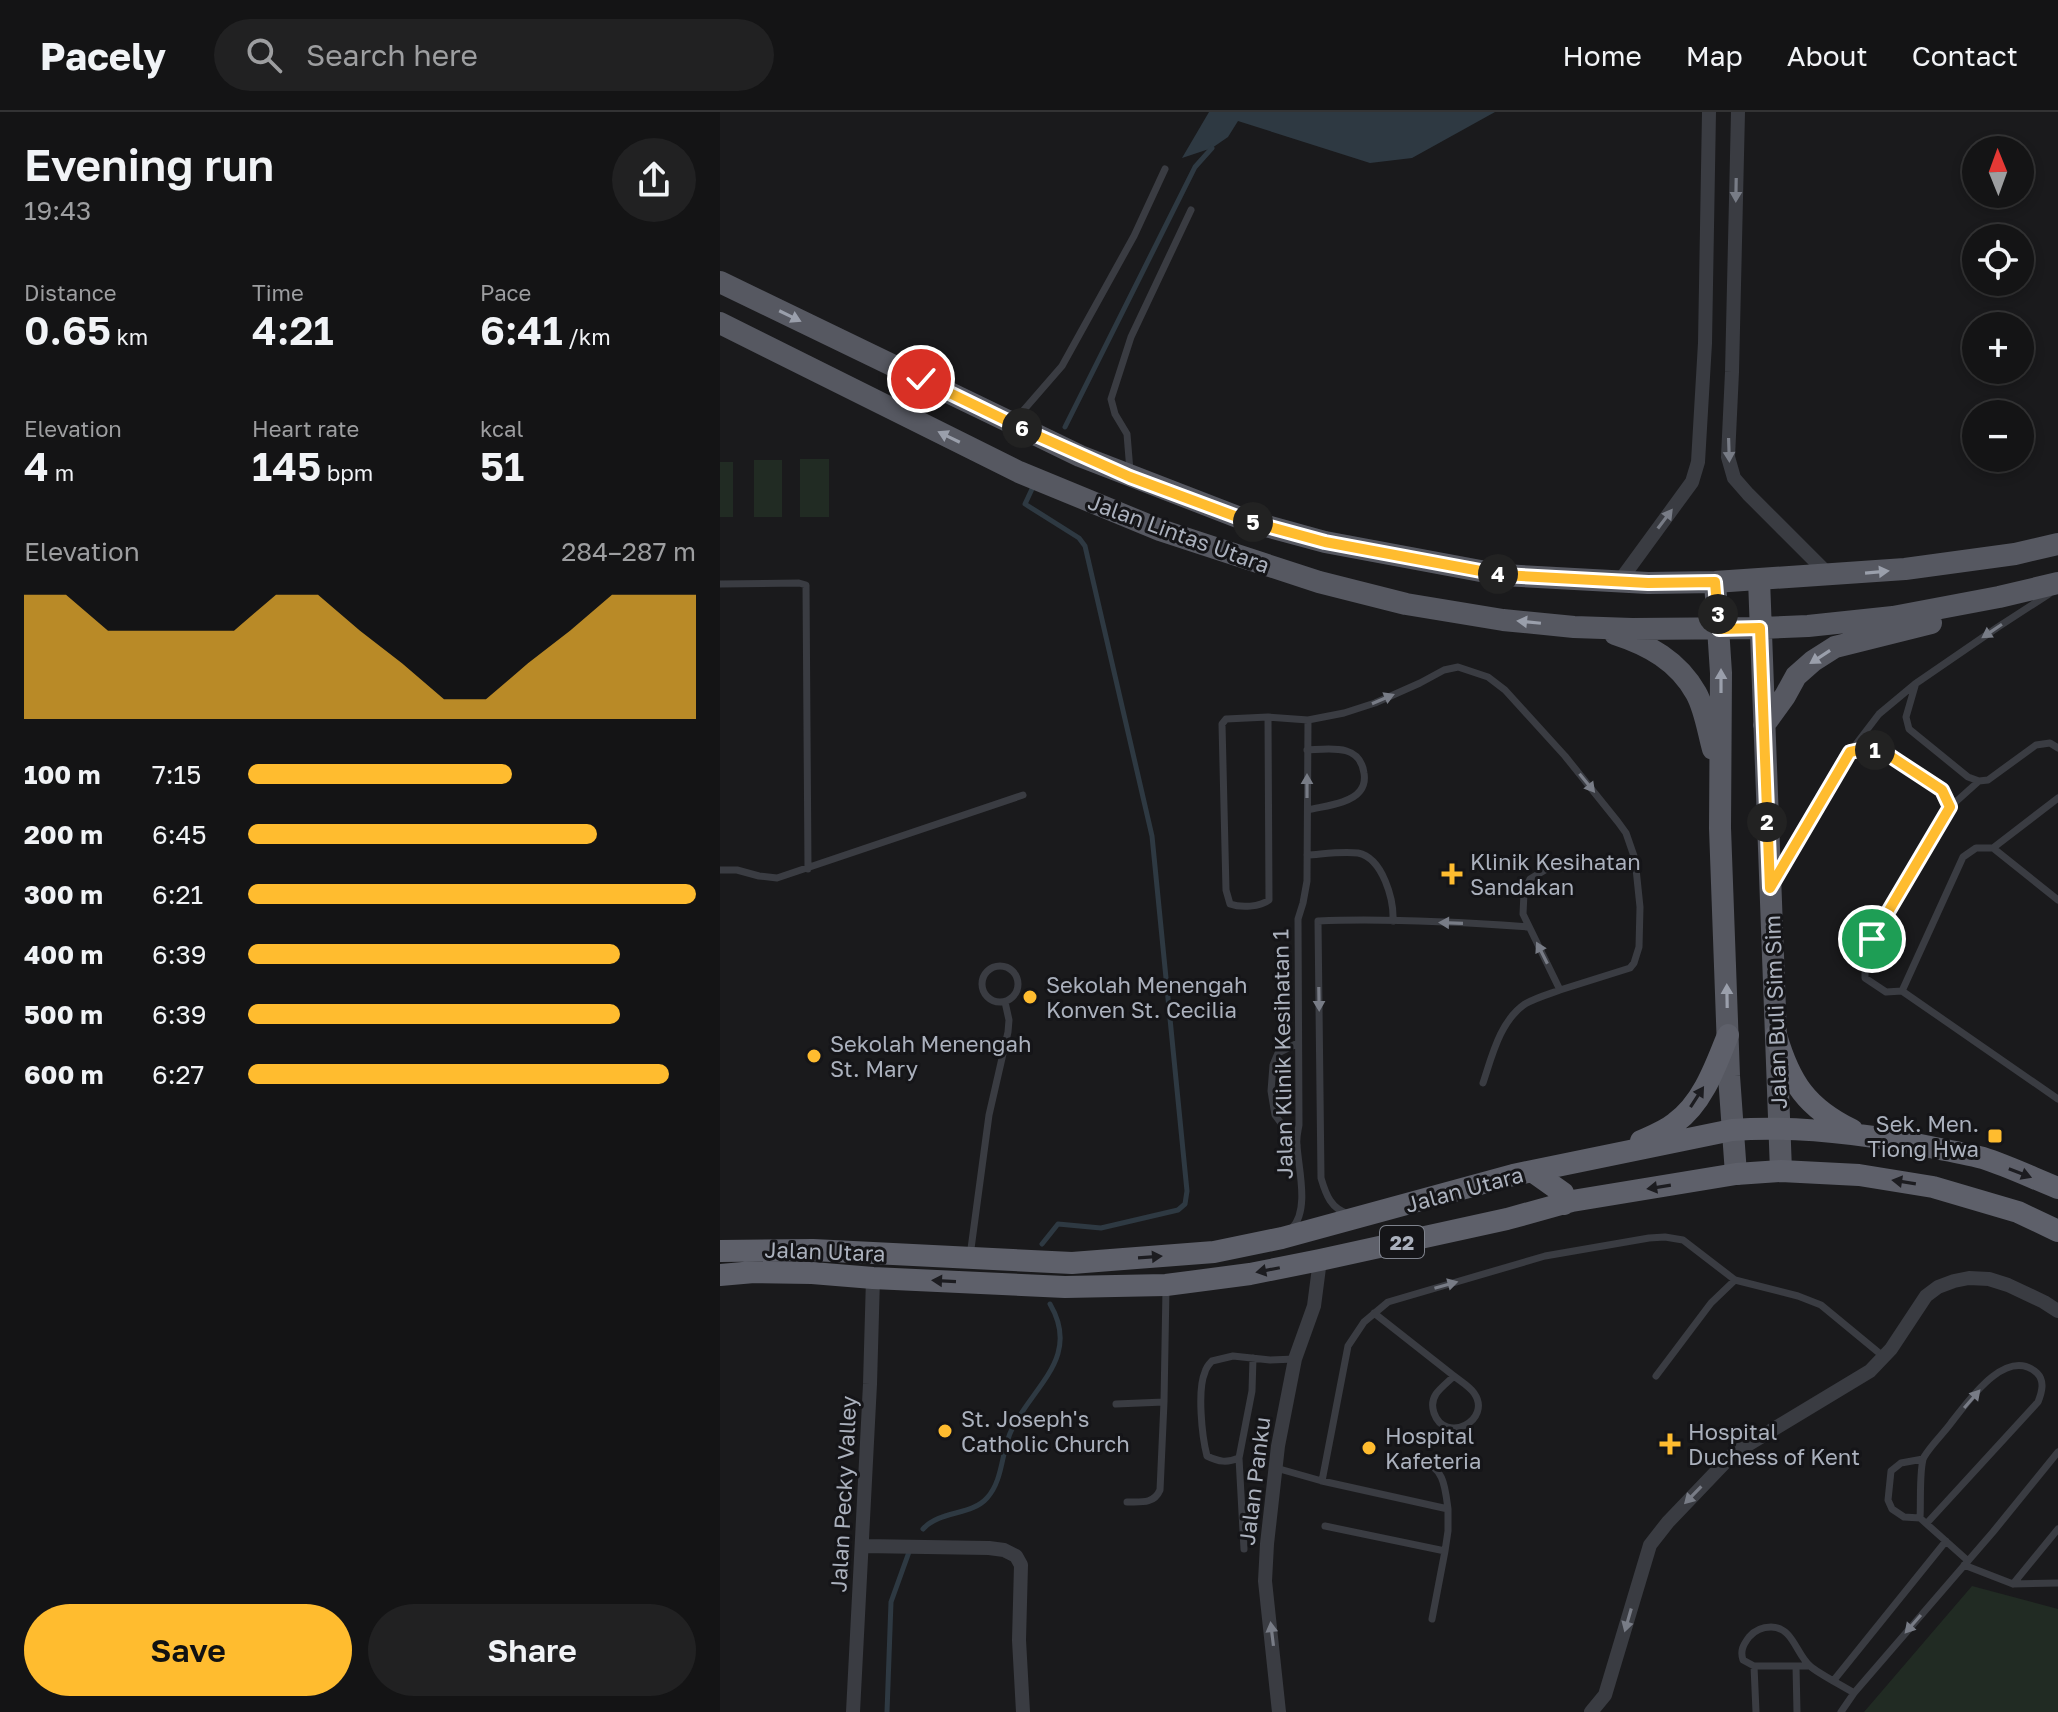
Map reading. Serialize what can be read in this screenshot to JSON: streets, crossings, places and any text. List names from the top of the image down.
{
  "streets": {
    "highway": ["Jalan Utara", "22"],
    "main road": ["Jalan Lintas Utara", "Jalan Buli Sim Sim"],
    "street": ["Jalan Panku", "Jalan Pecky Valley"],
    "lane": ["Jalan Klinik Kesihatan 1"]
  },
  "crossings": [
    ["Jalan Lintas Utara", "Jalan Buli Sim Sim"],
    ["Jalan Buli Sim Sim", "Jalan Utara"],
    ["Jalan Klinik Kesihatan 1", "Jalan Utara"],
    ["Jalan Utara", "Jalan Panku"],
    ["Jalan Utara", "Jalan Pecky Valley"]
  ],
  "one_way": ["Jalan Panku"],
  "places": {
    "health": ["Klinik Kesihatan Sandakan", "Hospital Duchess of Kent"],
    "other": [
      "Sekolah Menengah Konven St. Cecilia",
      "Sekolah Menengah St. Mary",
      "St. Joseph's Catholic Church",
      "Hospital Kafeteria"
    ],
    "transit": ["Sek. Men. Tiong Hwa"]
  },
  "north": "top",
  "page": {
    "header": "Pacely",
    "search": "Search here",
    "nav": [
      "Home",
      "Map",
      "About",
      "Contact"
    ],
    "heading": ["Evening run", "19:43"],
    "map_buttons": ["+", "−"],
    "stats": [
      ["Distance", "0.65 km"],
      ["Time", "4:21"],
      ["Pace", "6:41 /km"],
      ["Elevation", "4 m"],
      ["Heart rate", "145 bpm"],
      ["kcal", "51"]
    ],
    "pins": [
      "6",
      "5",
      "4",
      "3",
      "1",
      "2"
    ],
    "chart": ["Elevation", "284–287 m"],
    "list": [
      {
        "name": "100 m",
        "note": "7:15"
      },
      {
        "name": "200 m",
        "note": "6:45"
      },
      {
        "name": "300 m",
        "note": "6:21"
      },
      {
        "name": "400 m",
        "note": "6:39"
      },
      {
        "name": "500 m",
        "note": "6:39"
      },
      {
        "name": "600 m",
        "note": "6:27"
      }
    ],
    "buttons": ["Save", "Share"]
  }
}
